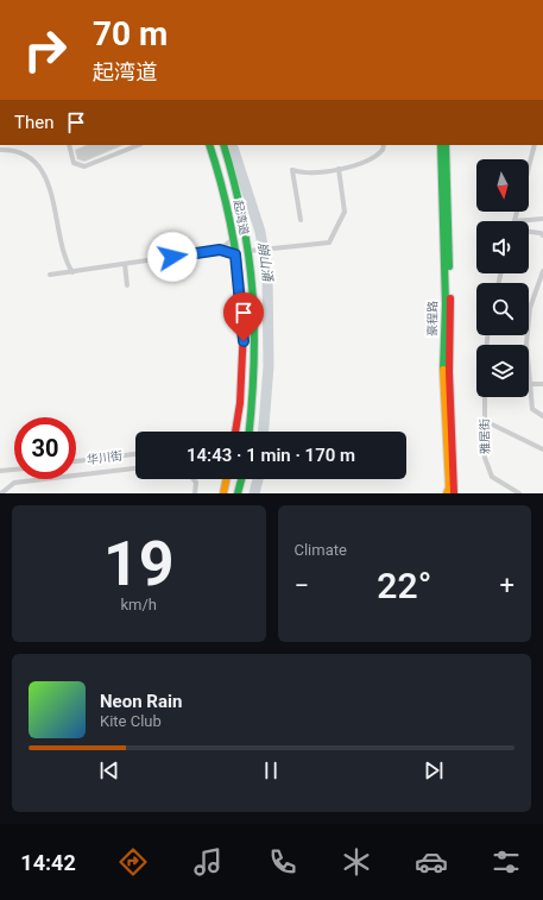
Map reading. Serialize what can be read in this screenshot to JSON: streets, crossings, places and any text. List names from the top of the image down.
{
  "streets": {
    "street": [
      "起湾道",
      "豪程路",
      "雅居街",
      "华川街"
    ]
  },
  "water": ["崩山涌"],
  "north": "bottom",
  "page": {
    "turn": ["70 m", "起湾道"],
    "then": "Then",
    "limit": "30",
    "trip": "14:43 · 1 min · 170 m",
    "tile": [
      ["19", "km/h"],
      "Climate"
    ],
    "heat": ["−", "22°", "+"],
    "song": ["Neon Rain", "Kite Club"],
    "tabs": "14:42"
  }
}
